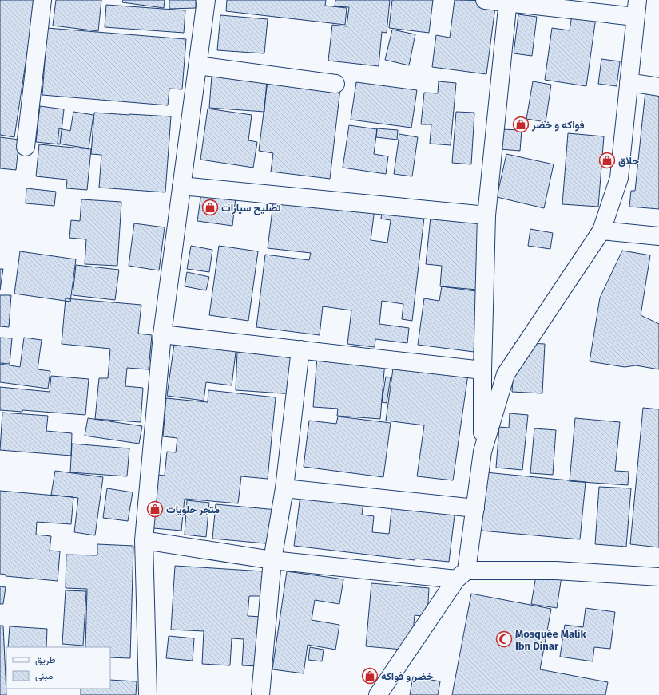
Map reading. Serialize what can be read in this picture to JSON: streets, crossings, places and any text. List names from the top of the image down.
{
  "places": {
    "shop": [
      "فواكه و خضر",
      "حلاق",
      "تصليح سيارات",
      "متجر حلويات",
      "خضر و فواكه"
    ],
    "mosque": ["Mosquée Malik Ibn Dinar"]
  },
  "legend": ["طريق", "مبنى"]
}
